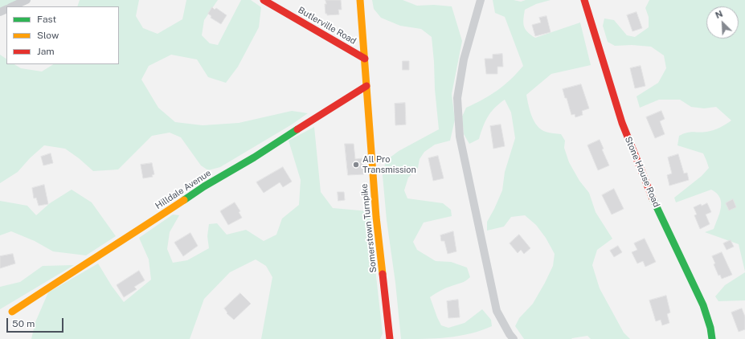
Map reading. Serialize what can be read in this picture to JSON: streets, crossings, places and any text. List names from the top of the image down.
{
  "streets": {
    "street": [
      "Butlerville Road",
      "Stone House Road",
      "Hilldale Avenue",
      "Somerstown Turnpike"
    ]
  },
  "crossings": [
    ["Butlerville Road", "Somerstown Turnpike"],
    ["Hilldale Avenue", "Somerstown Turnpike"]
  ],
  "places": ["All Pro Transmission"],
  "legend": ["Fast", "Slow", "Jam"],
  "scale_bar": "50 m",
  "north": "top left"
}
